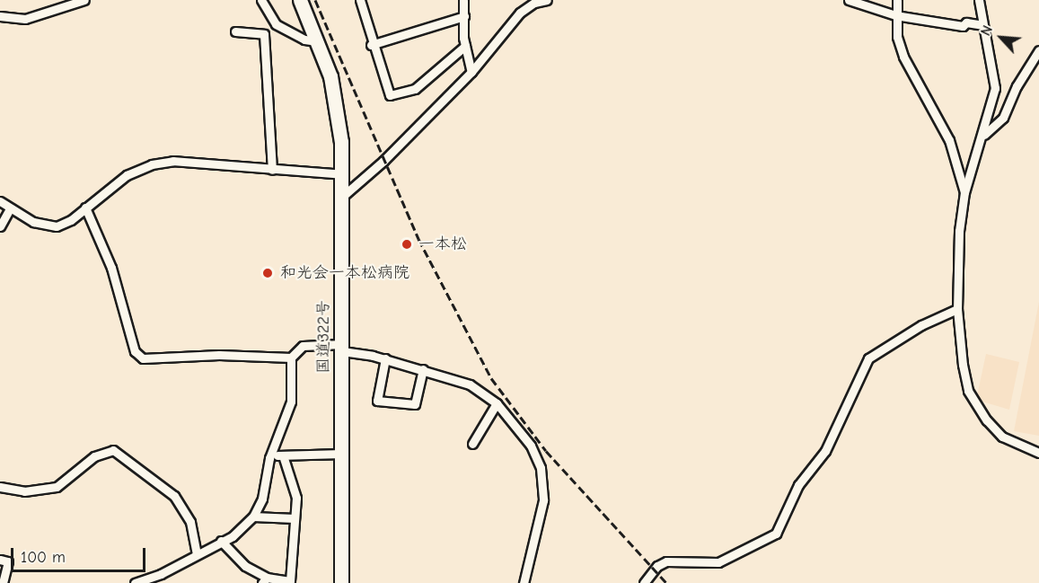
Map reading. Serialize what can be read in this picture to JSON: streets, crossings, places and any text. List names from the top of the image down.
{
  "streets": {
    "highway": ["国道322号"]
  },
  "places": ["一本松", "和光会一本松病院"],
  "scale_bar": "100 m",
  "north": "top left"
}
